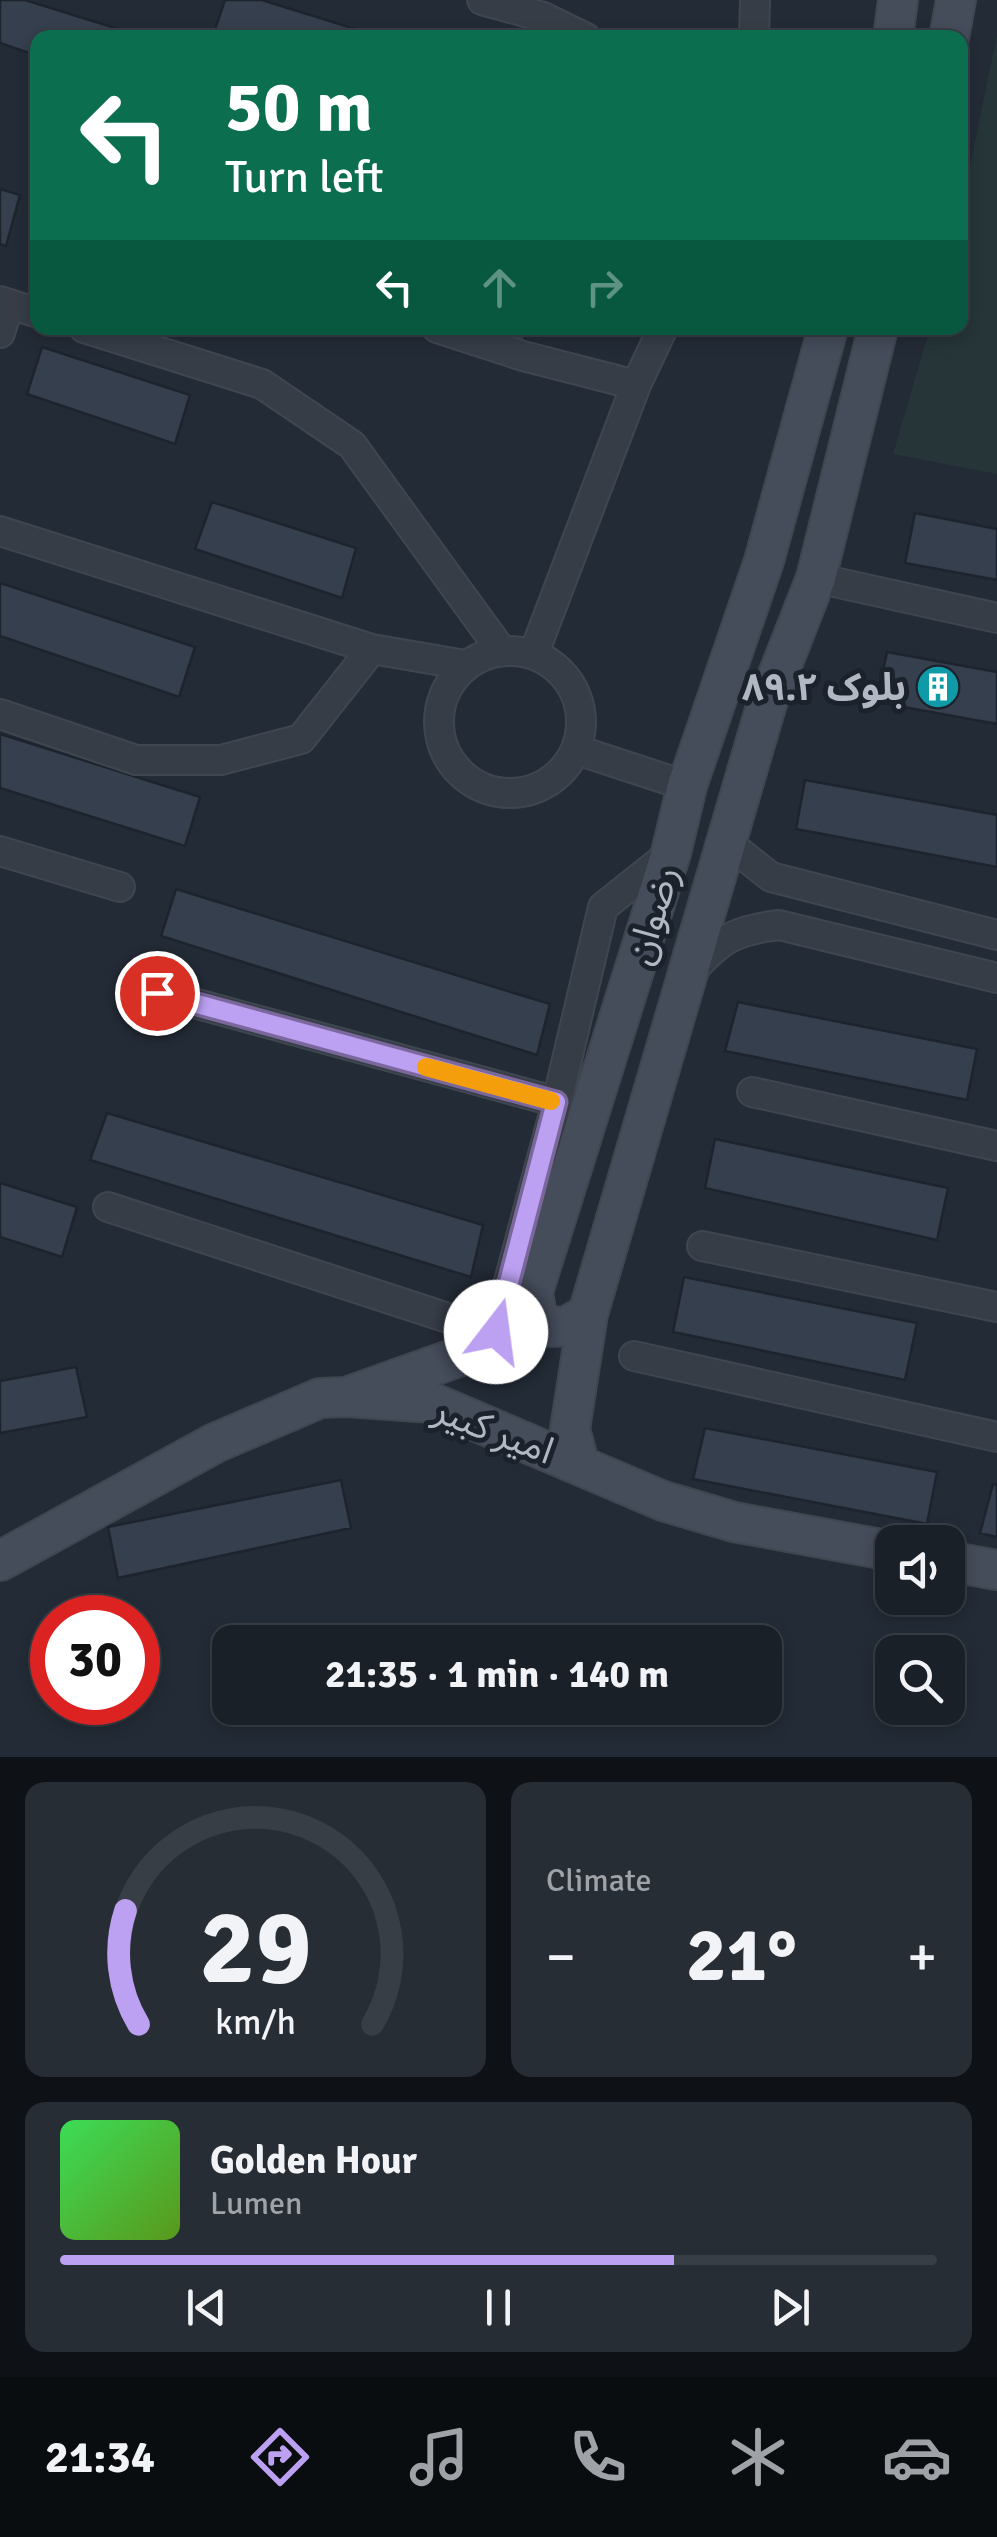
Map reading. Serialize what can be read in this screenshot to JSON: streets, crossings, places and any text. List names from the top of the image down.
{
  "streets": {
    "main road": ["رضوان", "امیر کبیر"]
  },
  "crossings": [
    ["رضوان", "امیر کبیر"]
  ],
  "places": {
    "building": ["بلوک ۸۹.۲"]
  },
  "page": {
    "turn": ["50 m", "Turn left"],
    "limit": "30",
    "trip": "21:35 · 1 min · 140 m",
    "tile": "Climate",
    "heat": ["−", "21°", "+"],
    "song": ["Golden Hour", "Lumen"],
    "tabs": "21:34",
    "gauge": ["29", "km/h"]
  }
}
